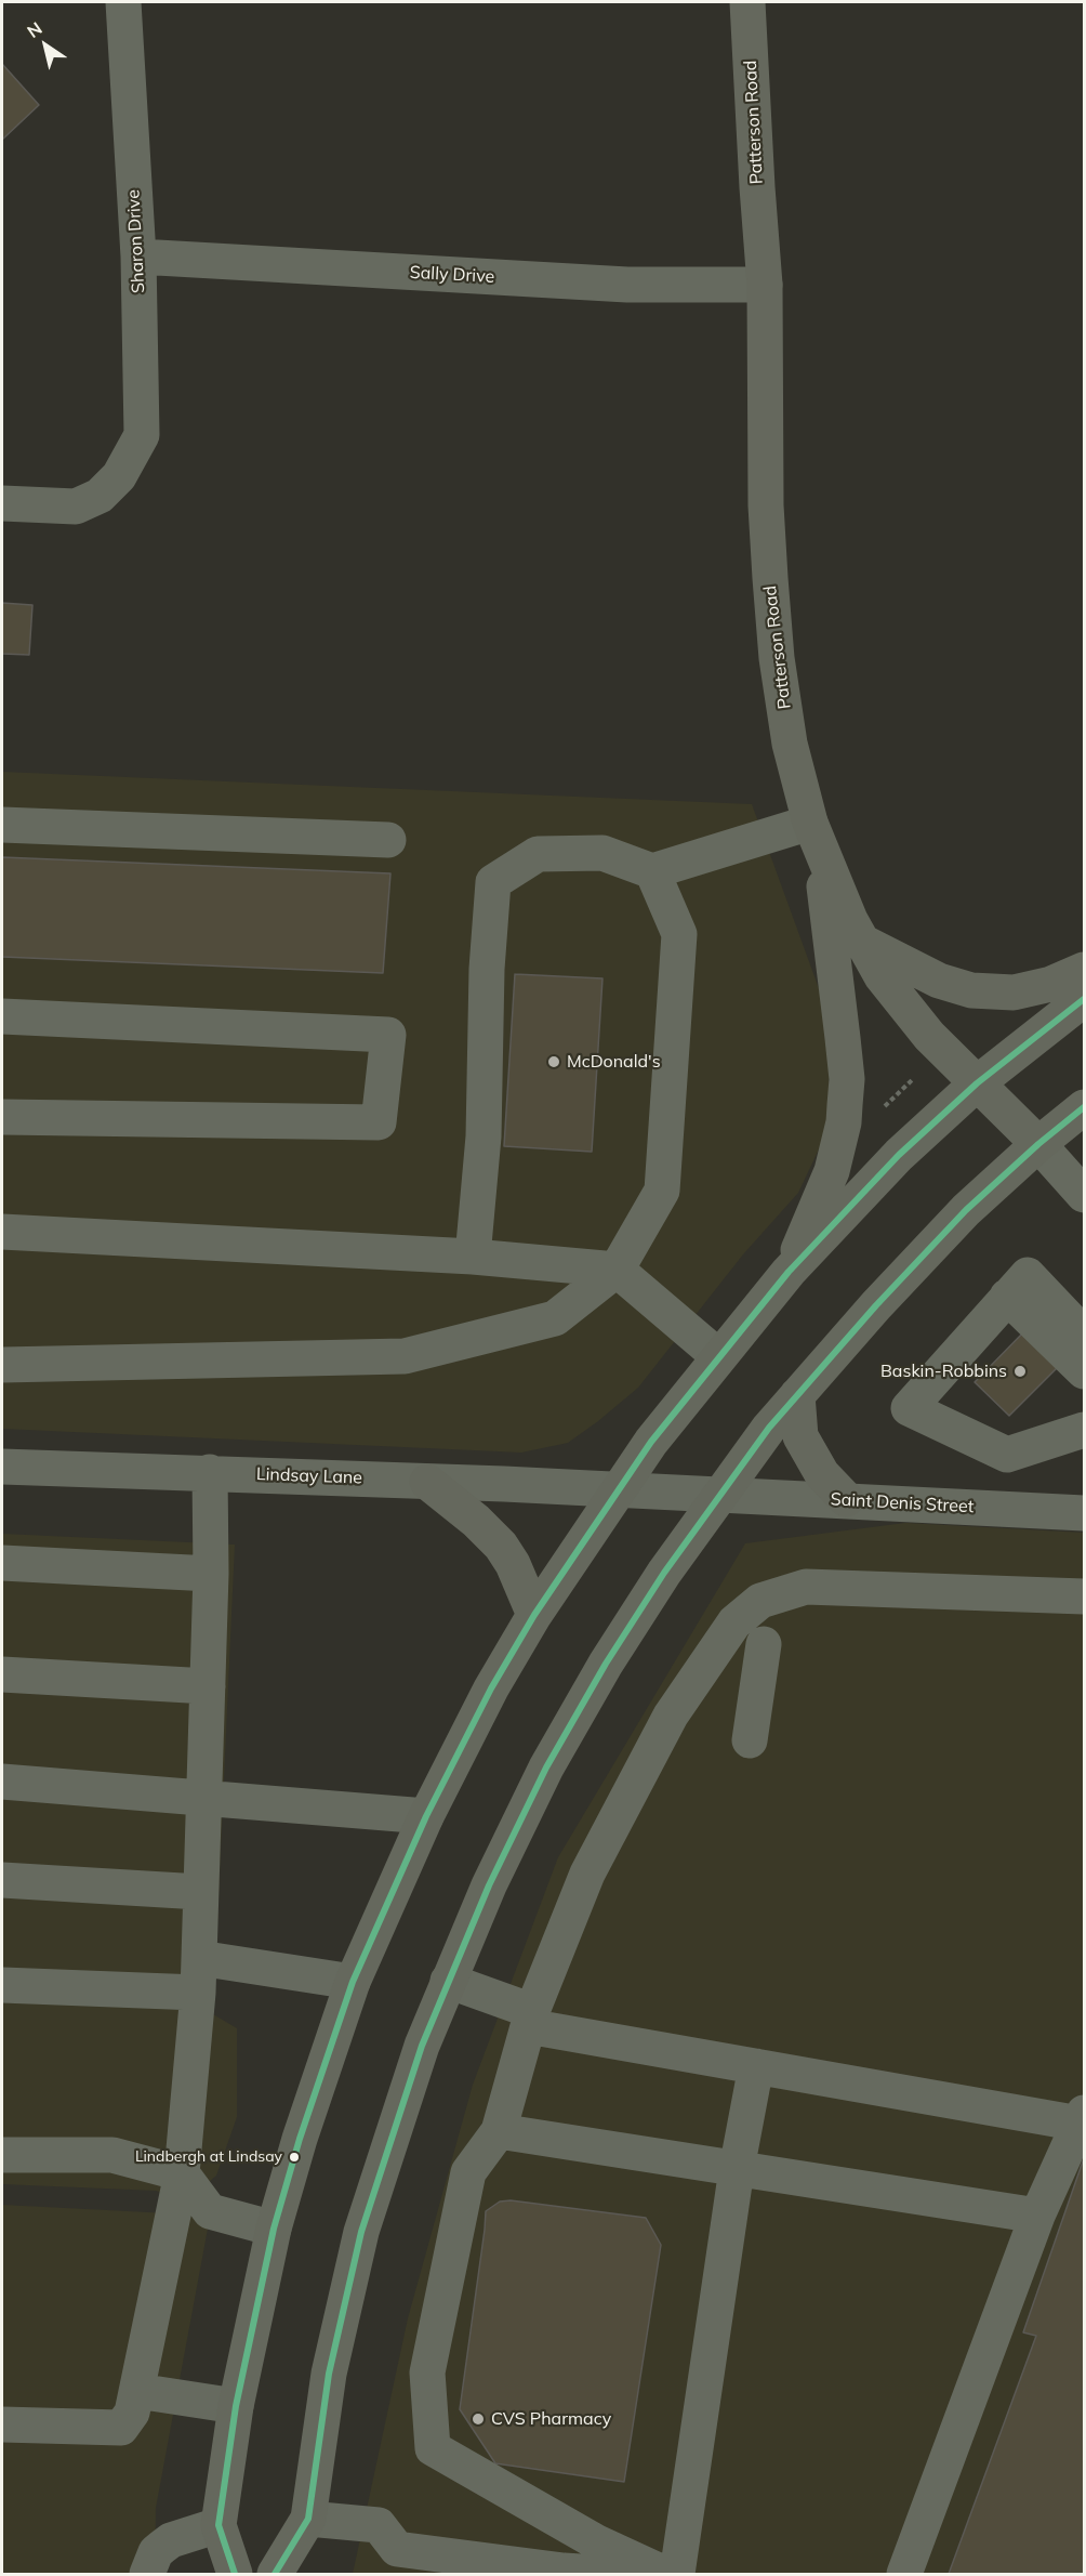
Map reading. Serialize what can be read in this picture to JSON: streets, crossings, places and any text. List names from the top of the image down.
{
  "streets": {
    "main road": ["Patterson Road"],
    "street": [
      "Sharon Drive",
      "Sally Drive",
      "Lindsay Lane",
      "Saint Denis Street"
    ]
  },
  "crossings": [
    ["Patterson Road", "Sally Drive"],
    ["Sharon Drive", "Sally Drive"],
    ["Lindsay Lane", "Saint Denis Street"]
  ],
  "places": [
    "McDonald's",
    "Baskin-Robbins",
    "Lindbergh at Lindsay",
    "CVS Pharmacy"
  ],
  "north": "top left"
}
